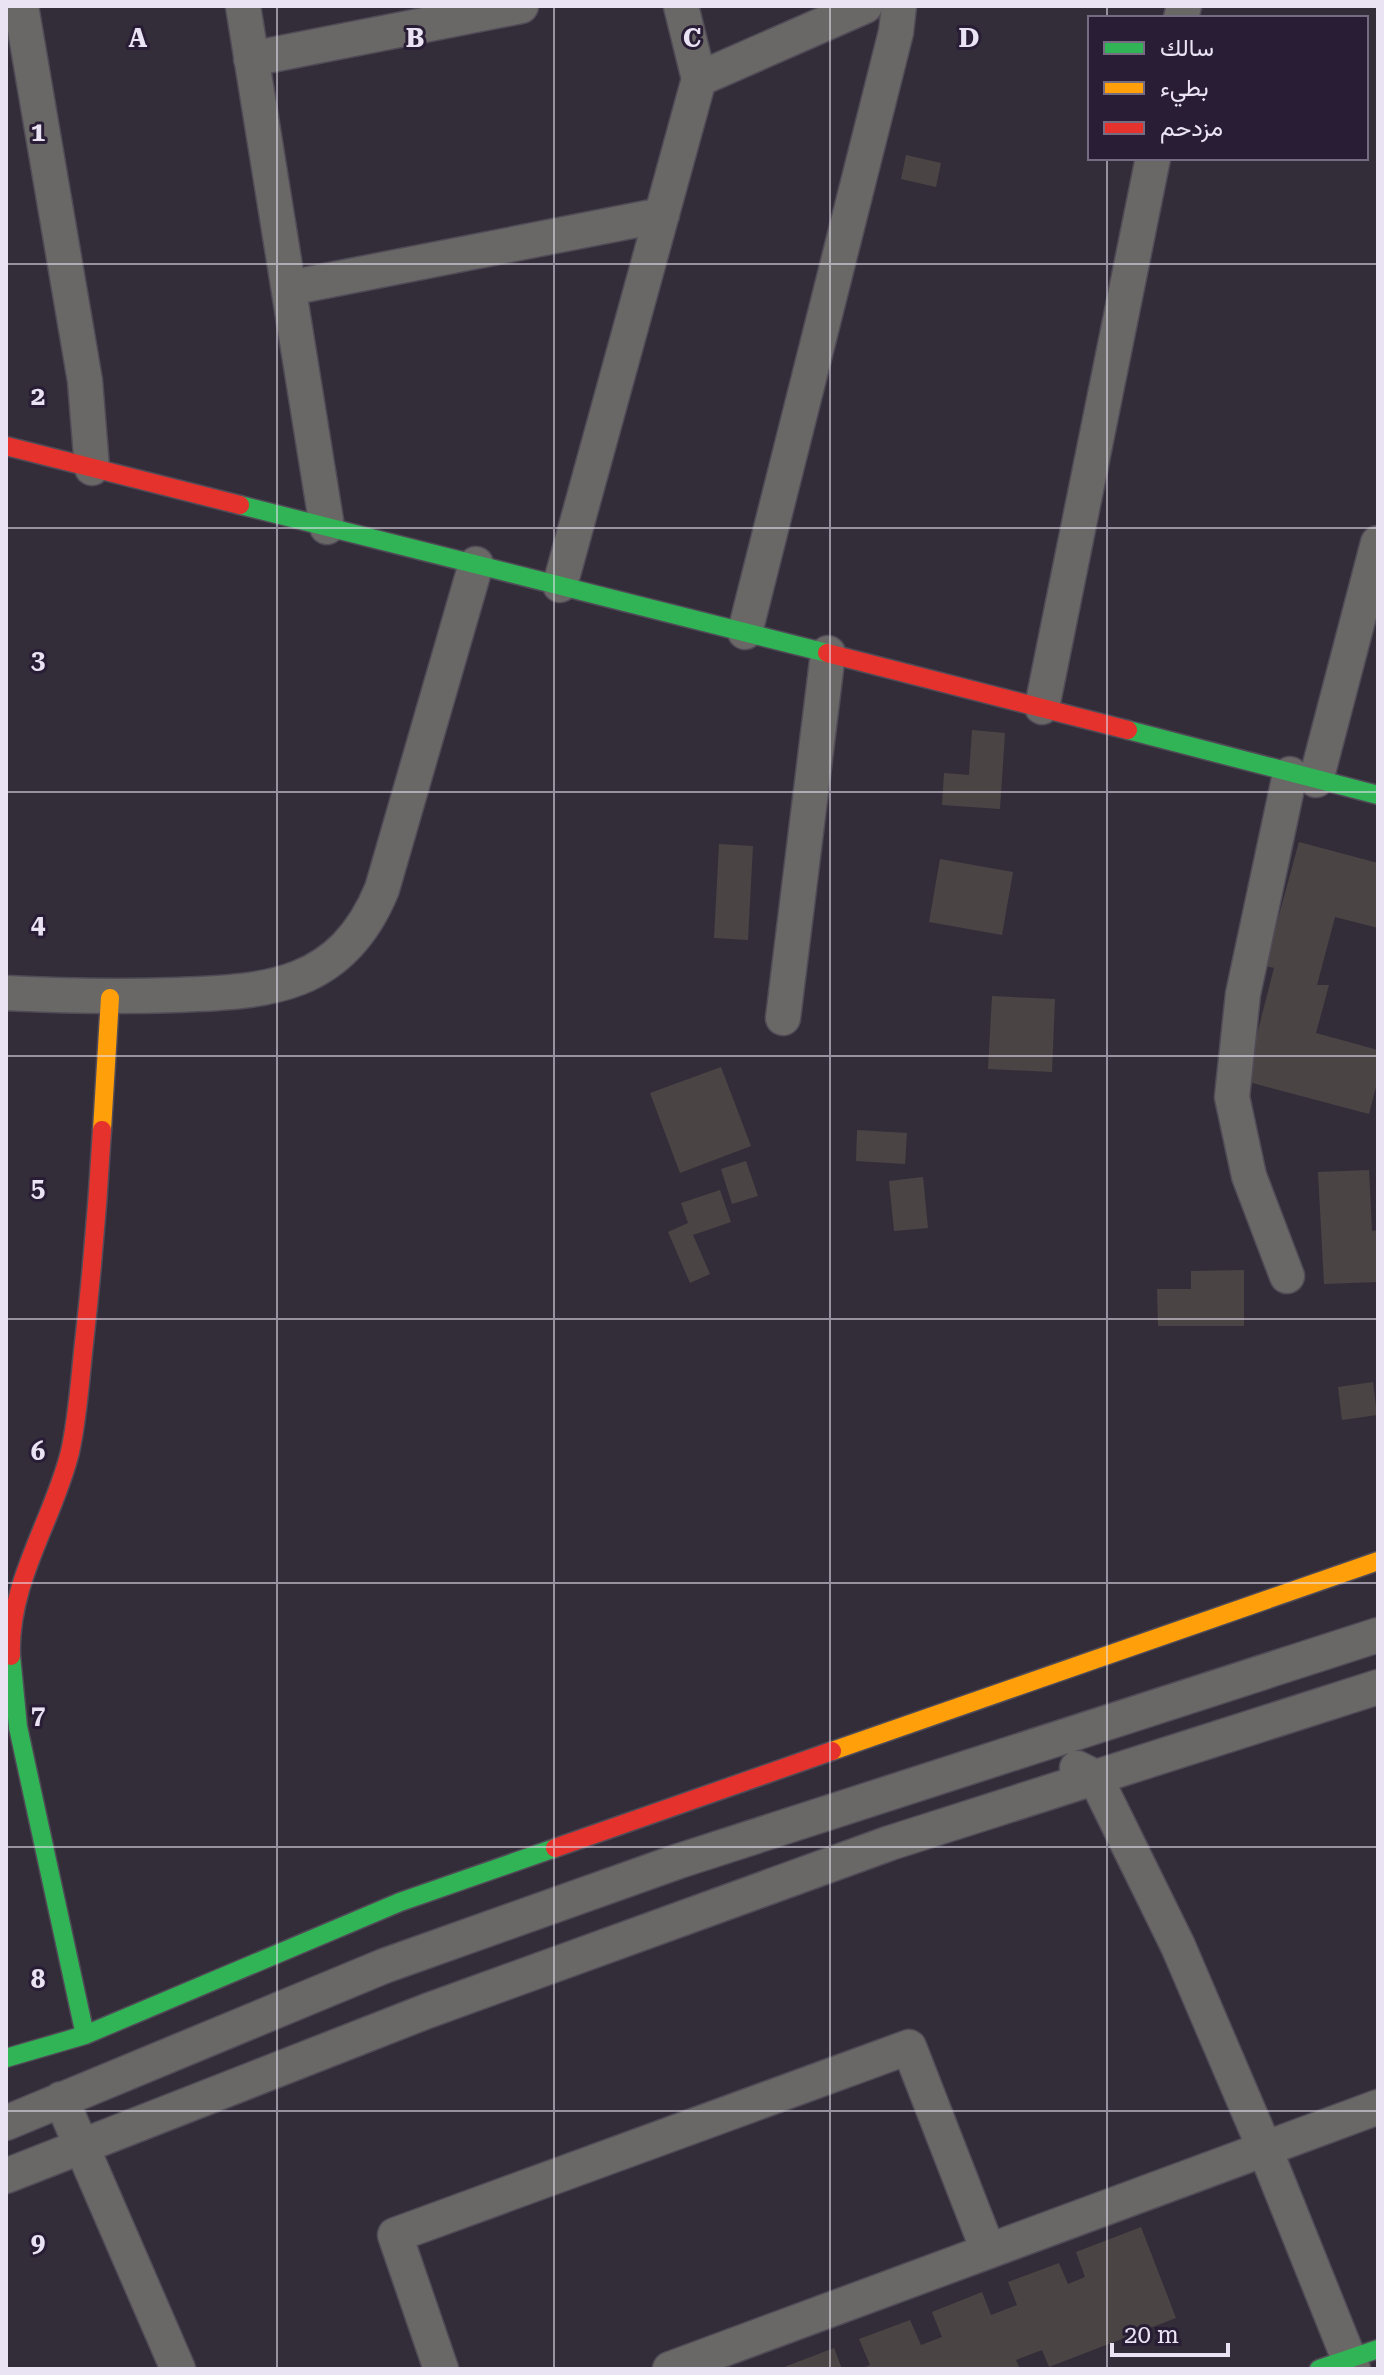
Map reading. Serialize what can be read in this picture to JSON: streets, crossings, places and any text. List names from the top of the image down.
{
  "legend": ["سالك", "بطيء", "مزدحم"],
  "scale_bar": "20 m",
  "grid": {
    "columns": [
      "A",
      "B",
      "C",
      "D"
    ],
    "rows": [
      "1",
      "2",
      "3",
      "4",
      "5",
      "6",
      "7",
      "8",
      "9"
    ]
  }
}
